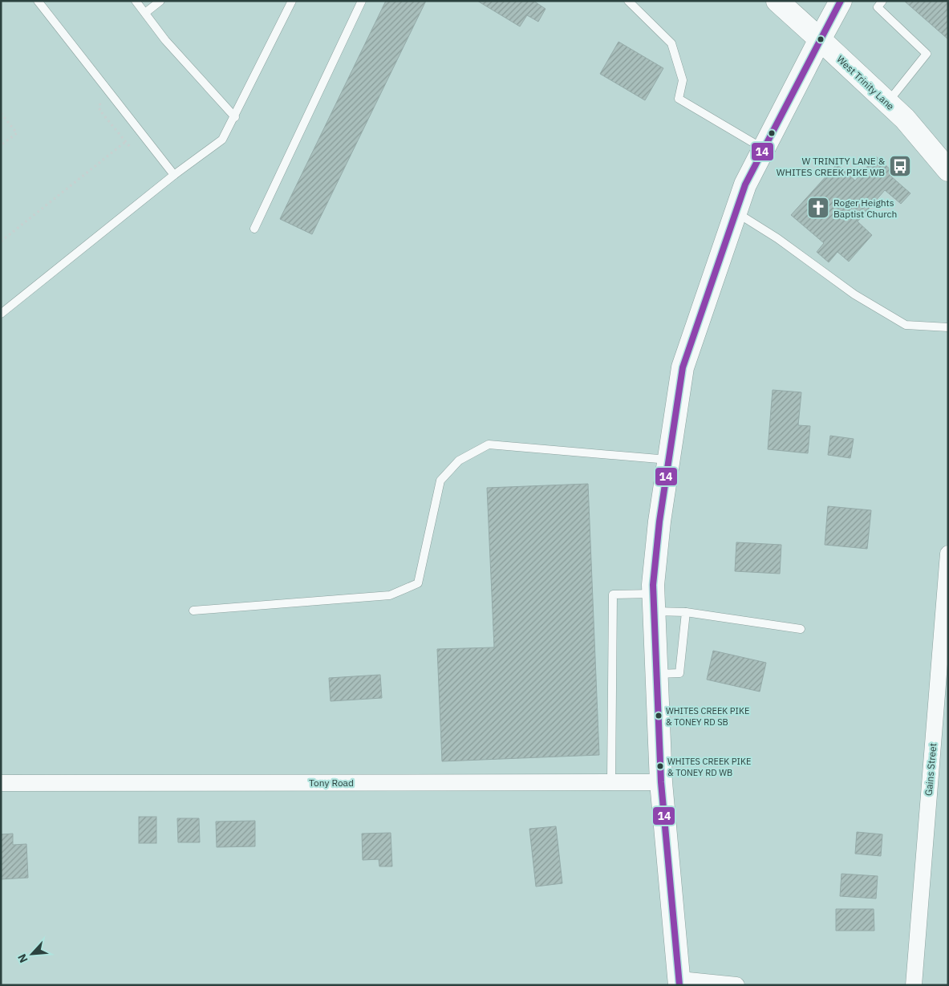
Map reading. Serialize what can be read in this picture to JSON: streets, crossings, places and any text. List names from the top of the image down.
{
  "streets": {
    "main road": ["West Trinity Lane"],
    "street": ["Gains Street", "Tony Road"]
  },
  "places": {
    "bus stop": ["W TRINITY LANE & WHITES CREEK PIKE WB"],
    "church": ["Roger Heights Baptist Church"],
    "other": ["WHITES CREEK PIKE & TONEY RD SB", "WHITES CREEK PIKE & TONEY RD WB"]
  },
  "lines": ["transit line 14"],
  "north": "bottom left"
}
